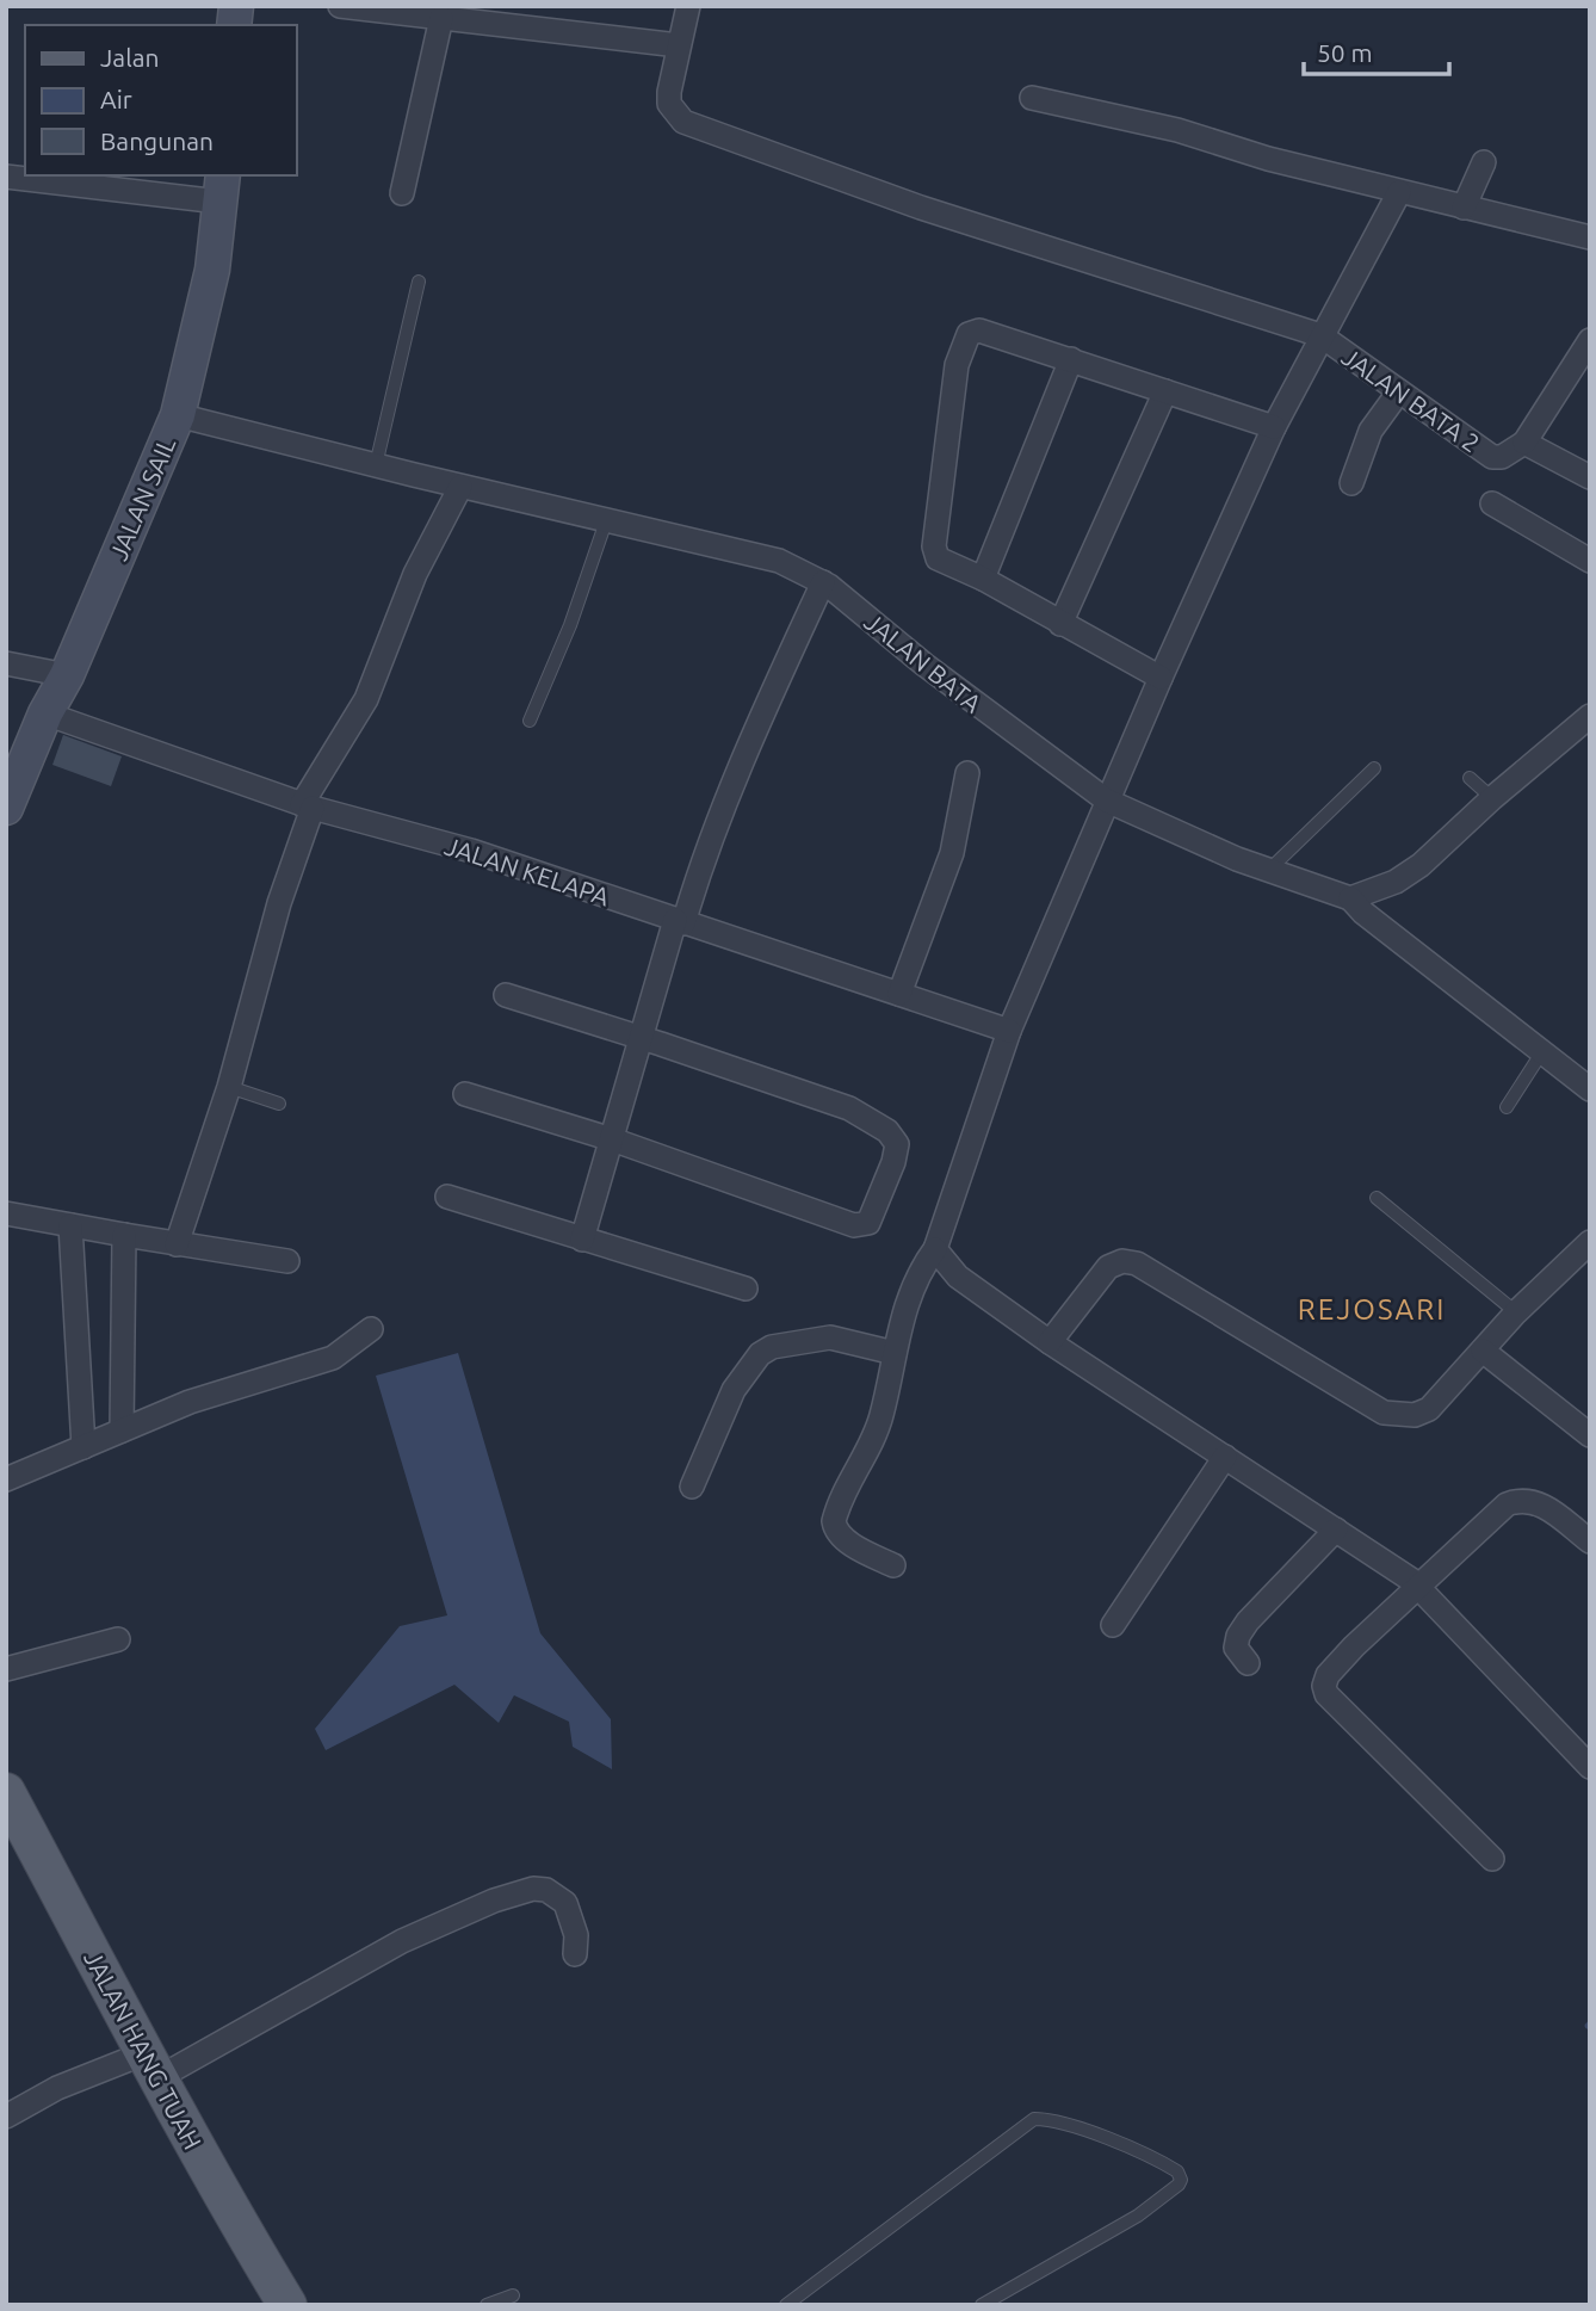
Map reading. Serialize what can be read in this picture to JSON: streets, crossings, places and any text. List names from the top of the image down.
{
  "streets": {
    "main road": ["JALAN HANG TUAH"],
    "street": [
      "JALAN BATA 2",
      "JALAN SAIL",
      "JALAN BATA",
      "JALAN KELAPA"
    ]
  },
  "crossings": [
    ["JALAN SAIL", "JALAN BATA"],
    ["JALAN SAIL", "JALAN KELAPA"]
  ],
  "districts": ["REJOSARI"],
  "legend": ["Jalan", "Air", "Bangunan"],
  "scale_bar": "50 m"
}
